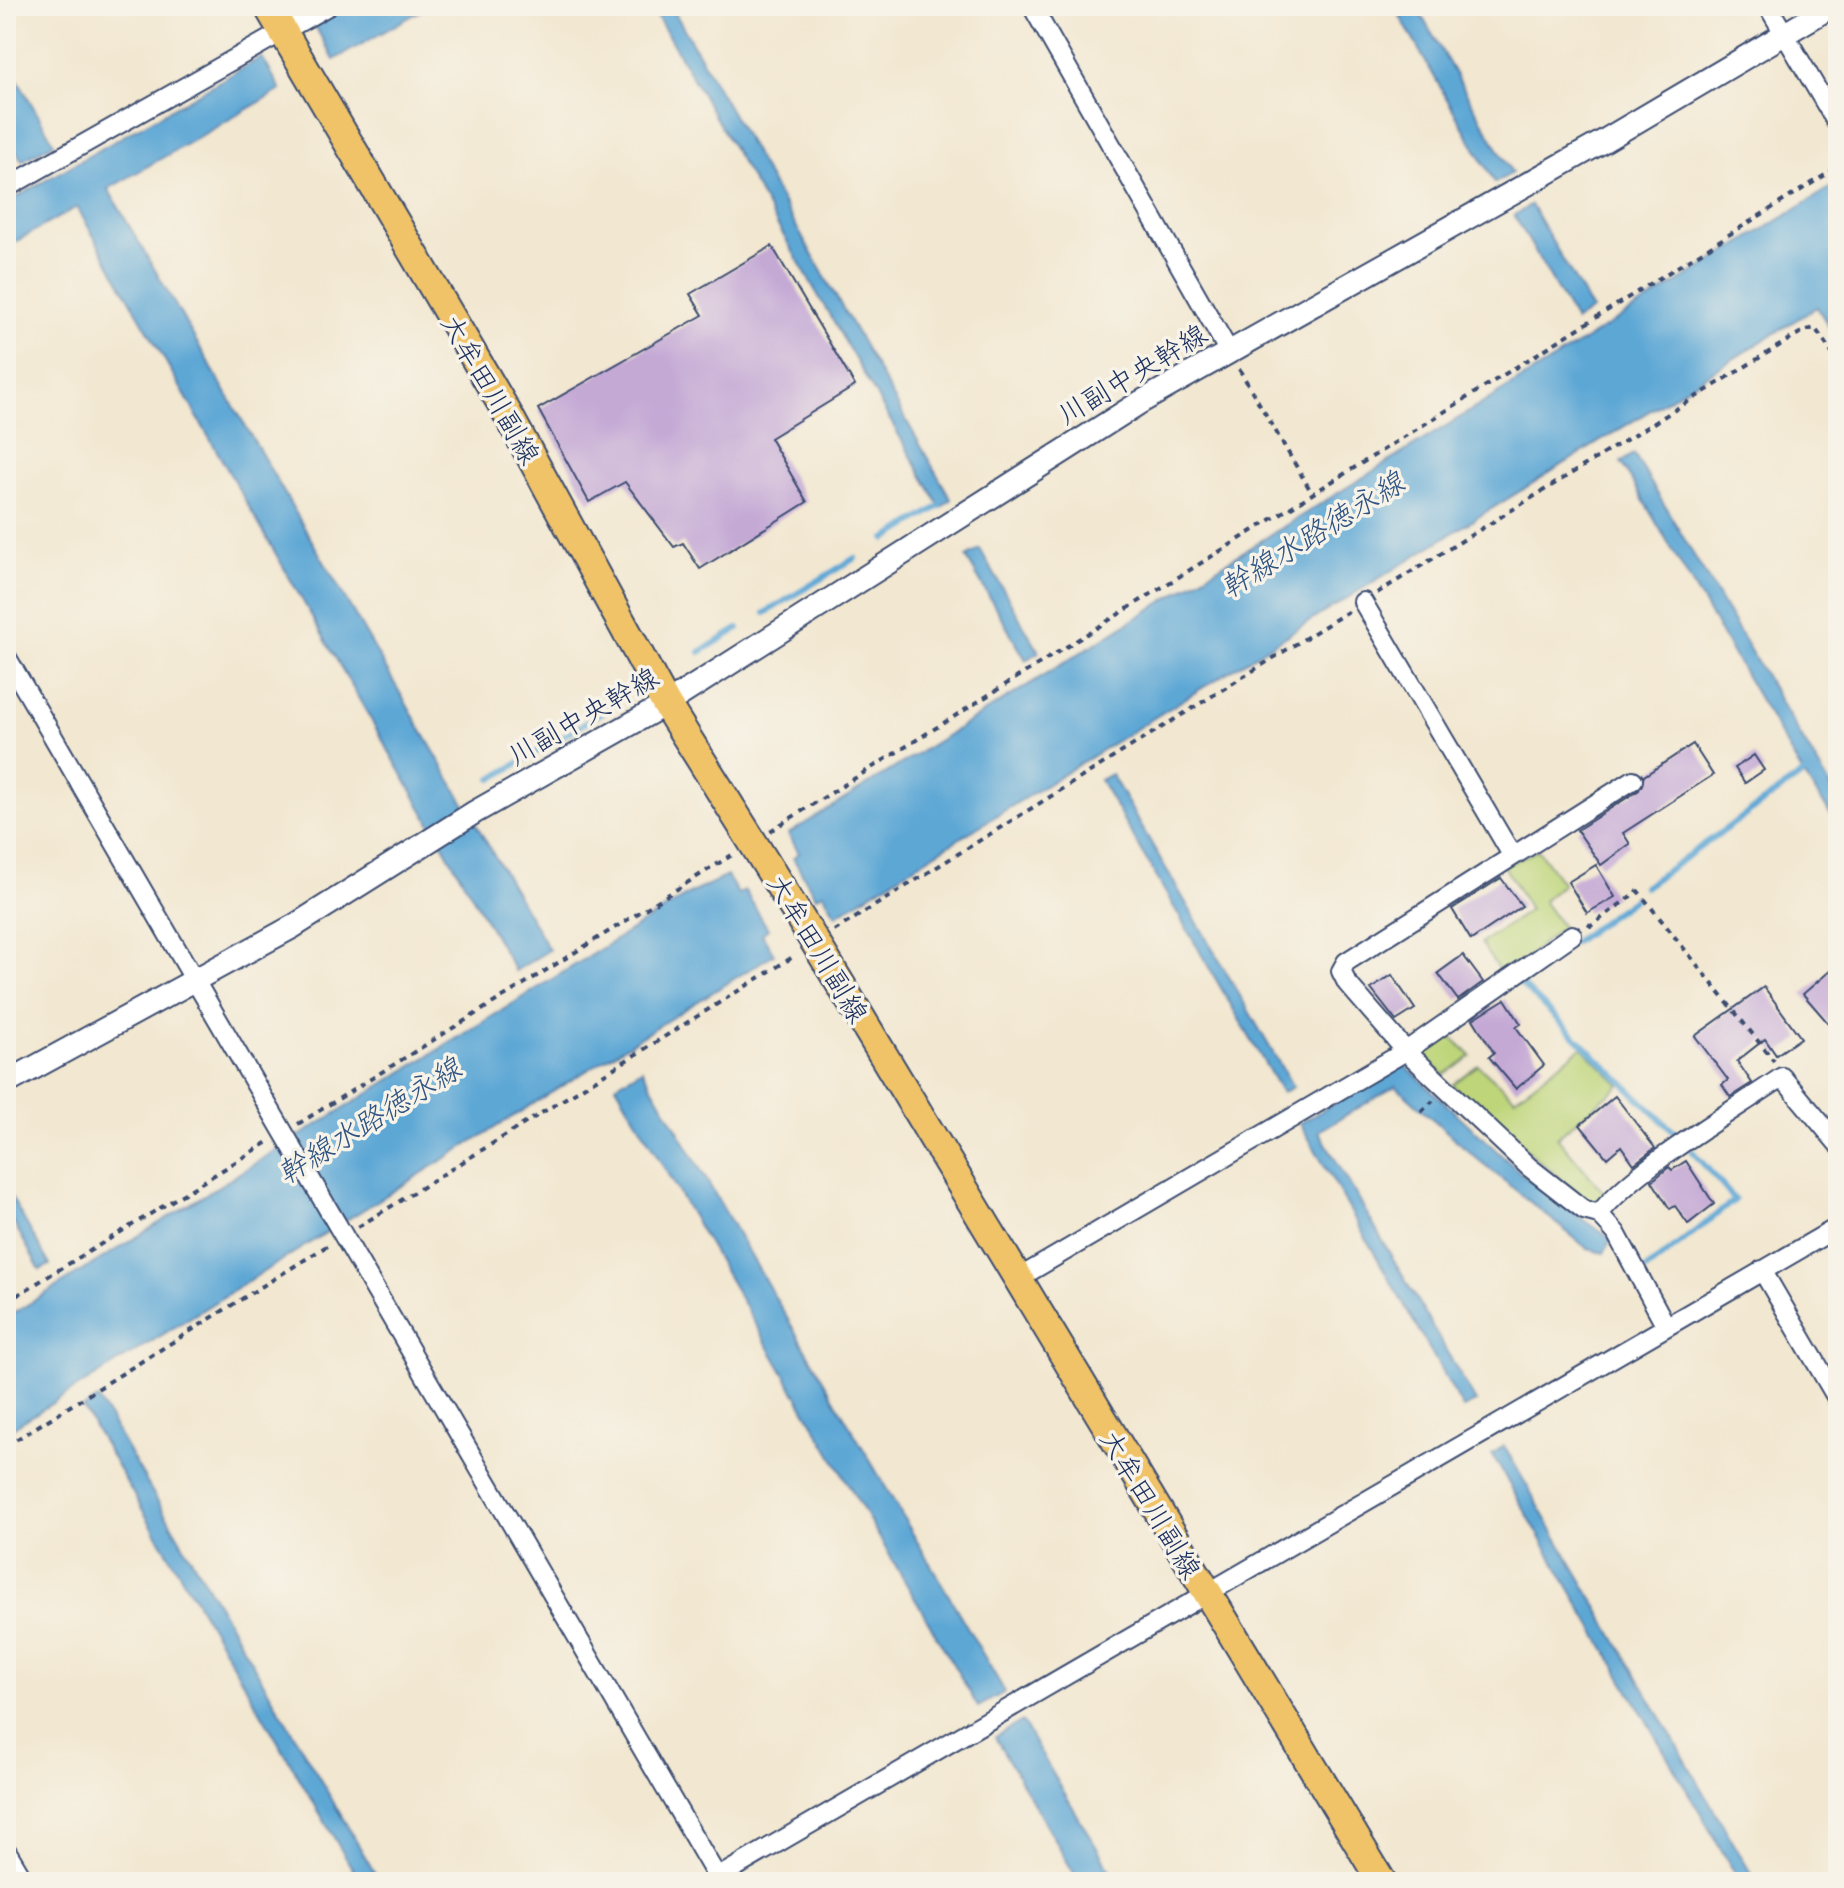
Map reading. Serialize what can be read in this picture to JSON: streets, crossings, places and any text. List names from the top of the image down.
{
  "streets": {
    "main road": ["大牟田川副線"],
    "street": ["川副中央幹線"]
  },
  "crossings": [
    ["川副中央幹線", "大牟田川副線"]
  ],
  "water": ["幹線水路徳永線"]
}
